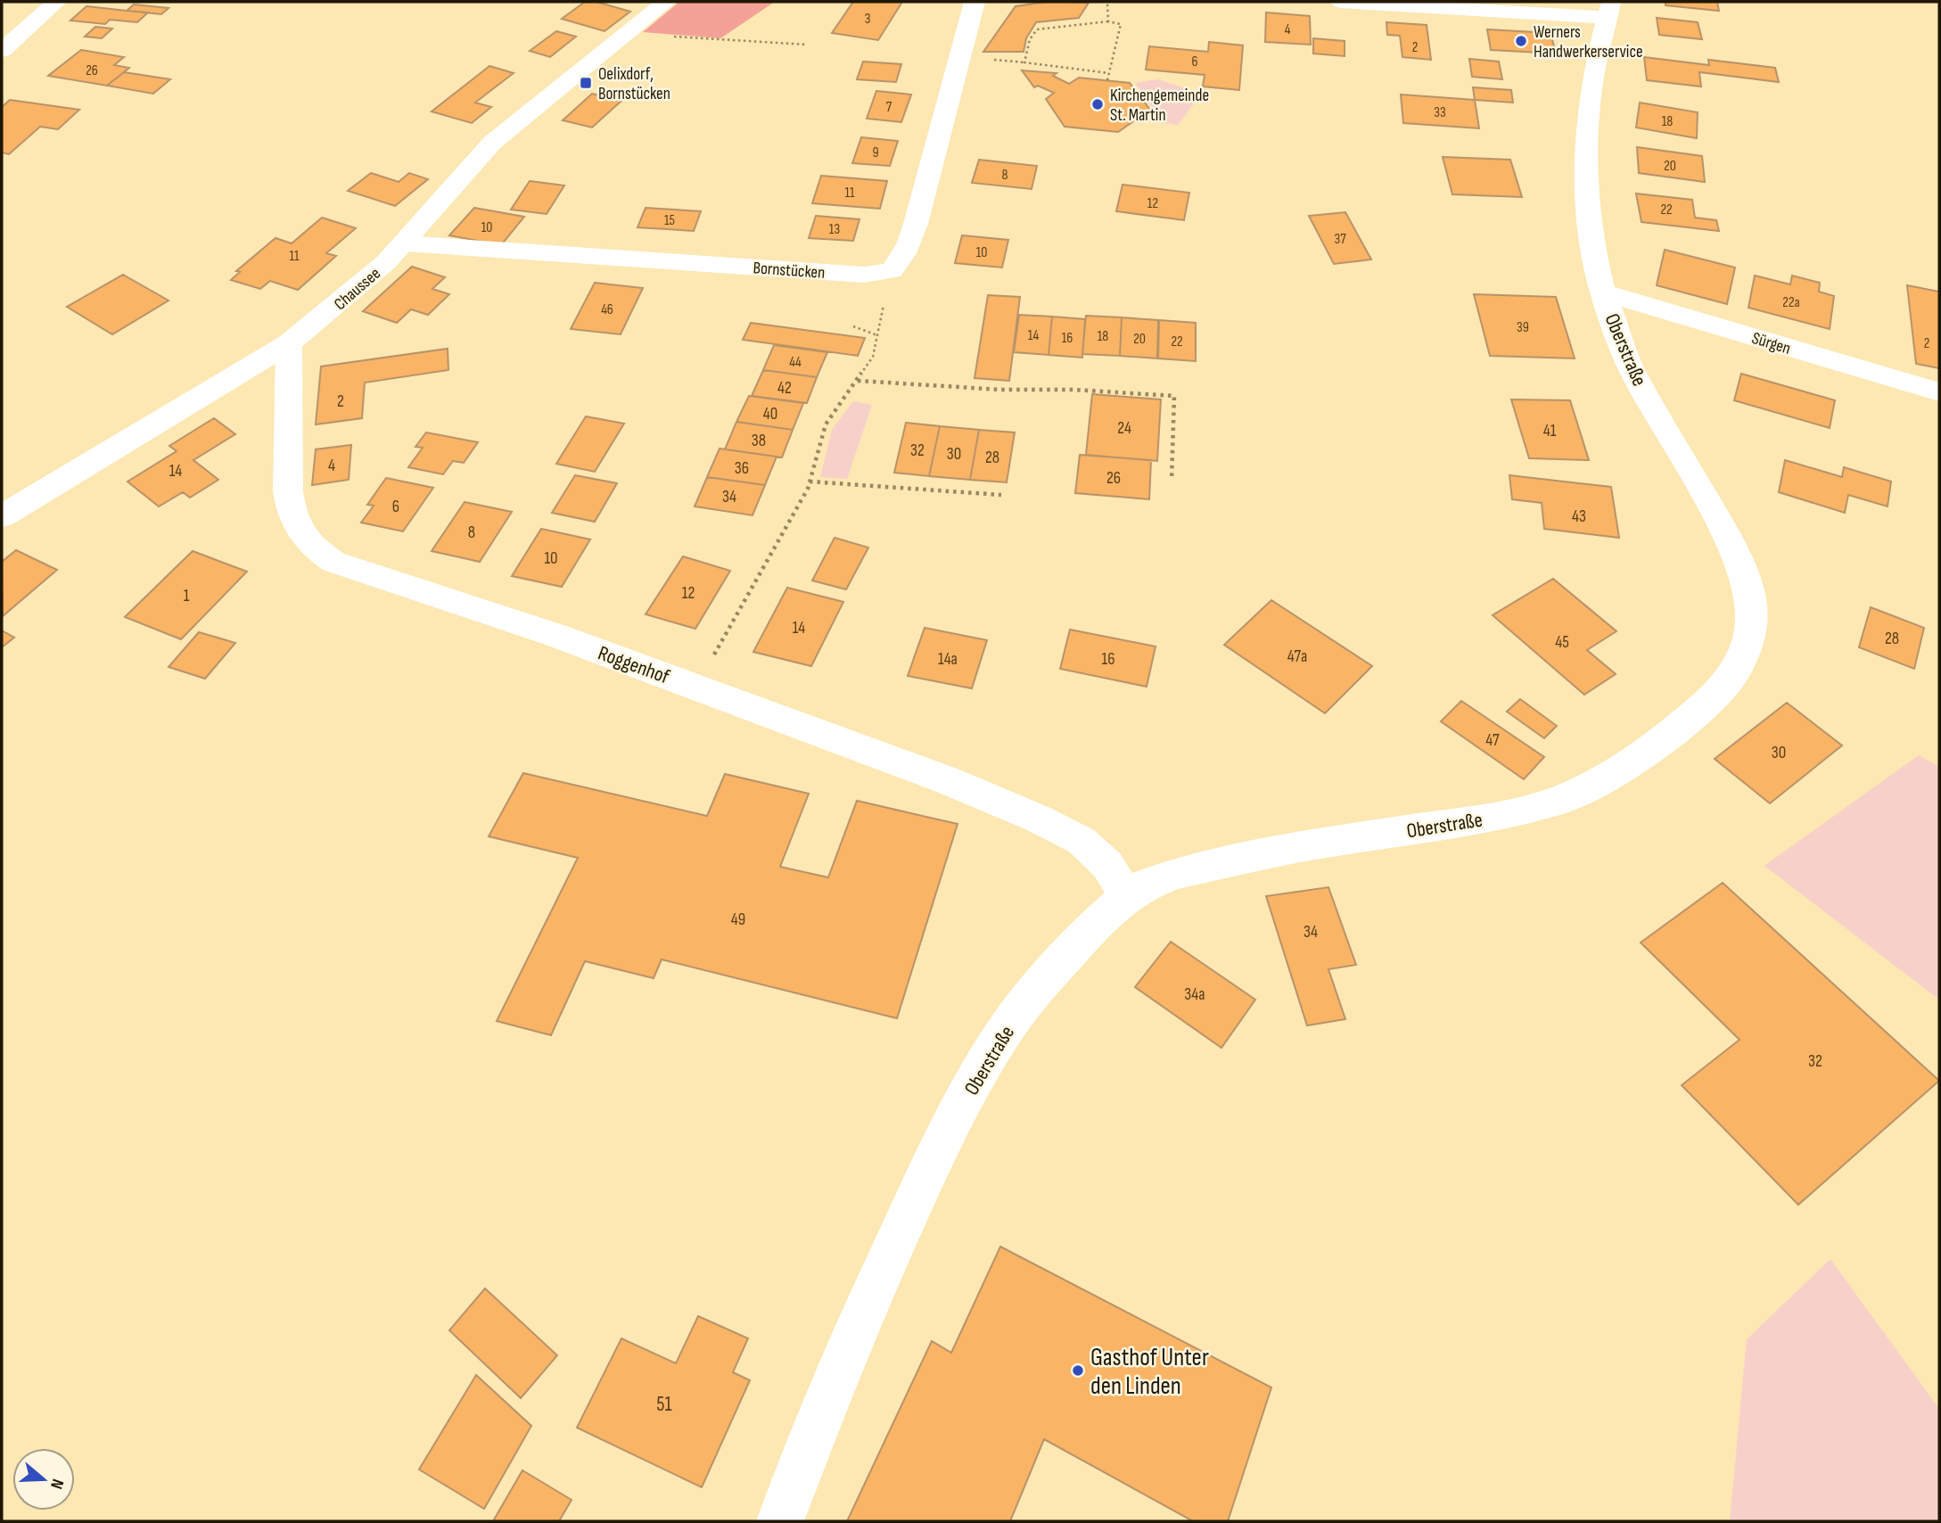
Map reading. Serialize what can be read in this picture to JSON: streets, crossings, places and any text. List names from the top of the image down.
{
  "streets": {
    "street": [
      "Bornstücken",
      "Chaussee",
      "Sürgen",
      "Oberstraße",
      "Roggenhof"
    ]
  },
  "crossings": [
    ["Bornstücken", "Chaussee"],
    ["Chaussee", "Roggenhof"],
    ["Sürgen", "Oberstraße"],
    ["Oberstraße", "Roggenhof"]
  ],
  "places": {
    "other": ["Werners Handwerkerservice", "Kirchengemeinde St. Martin", "Gasthof Unter den Linden"],
    "transit": ["Oelixdorf, Bornstücken"]
  },
  "house_numbers": [
    "3",
    "4",
    "2",
    "6",
    "26",
    "7",
    "33",
    "18",
    "9",
    "20",
    "8",
    "11",
    "12",
    "22",
    "15",
    "10",
    "13",
    "37",
    "10",
    "11",
    "22a",
    "46",
    "39",
    "14",
    "18",
    "16",
    "20",
    "22",
    "2",
    "44",
    "42",
    "2",
    "40",
    "24",
    "41",
    "38",
    "32",
    "30",
    "28",
    "4",
    "36",
    "14",
    "26",
    "34",
    "6",
    "43",
    "8",
    "10",
    "12",
    "1",
    "14",
    "28",
    "45",
    "47a",
    "14a",
    "16",
    "47",
    "30",
    "49",
    "34",
    "34a",
    "32",
    "51"
  ],
  "north": "right"
}
